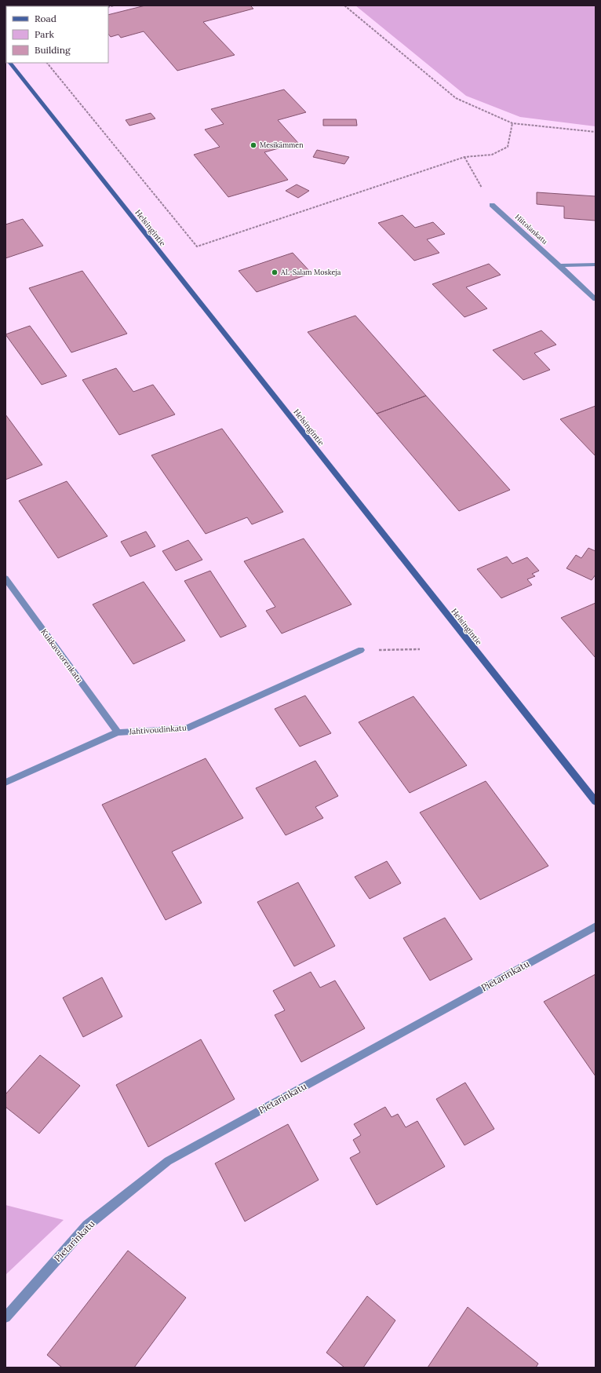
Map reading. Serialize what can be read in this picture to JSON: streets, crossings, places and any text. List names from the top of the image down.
{
  "streets": {
    "main road": ["Helsingintie"],
    "street": [
      "Hiitolankatu",
      "Kukkavuorenkatu",
      "Jahtivoudinkatu",
      "Pietarinkatu"
    ]
  },
  "crossings": [
    ["Kukkavuorenkatu", "Jahtivoudinkatu"]
  ],
  "places": ["Mesikämmen", "AL-Salam Moskeja"],
  "legend": ["Road", "Park", "Building"]
}
